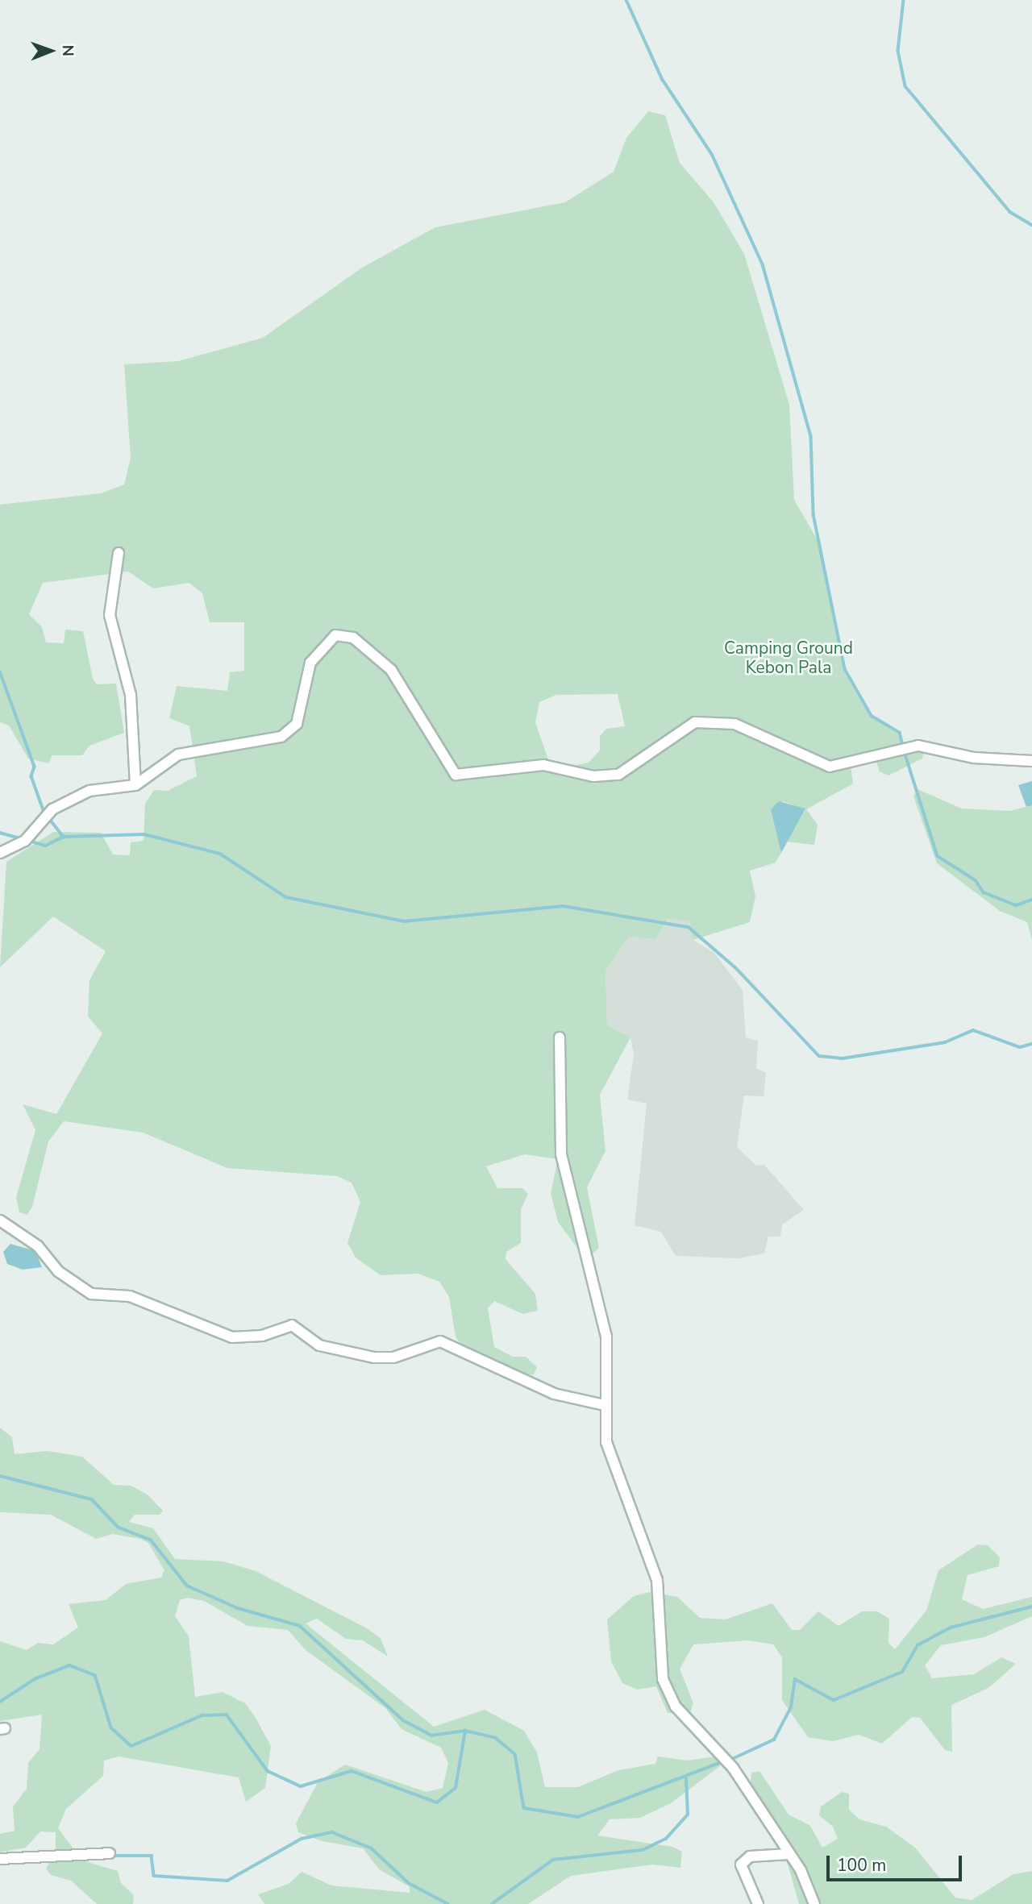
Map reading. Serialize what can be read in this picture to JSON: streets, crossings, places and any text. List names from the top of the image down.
{
  "parks": ["Camping Ground Kebon Pala"],
  "scale_bar": "100 m",
  "north": "right"
}
